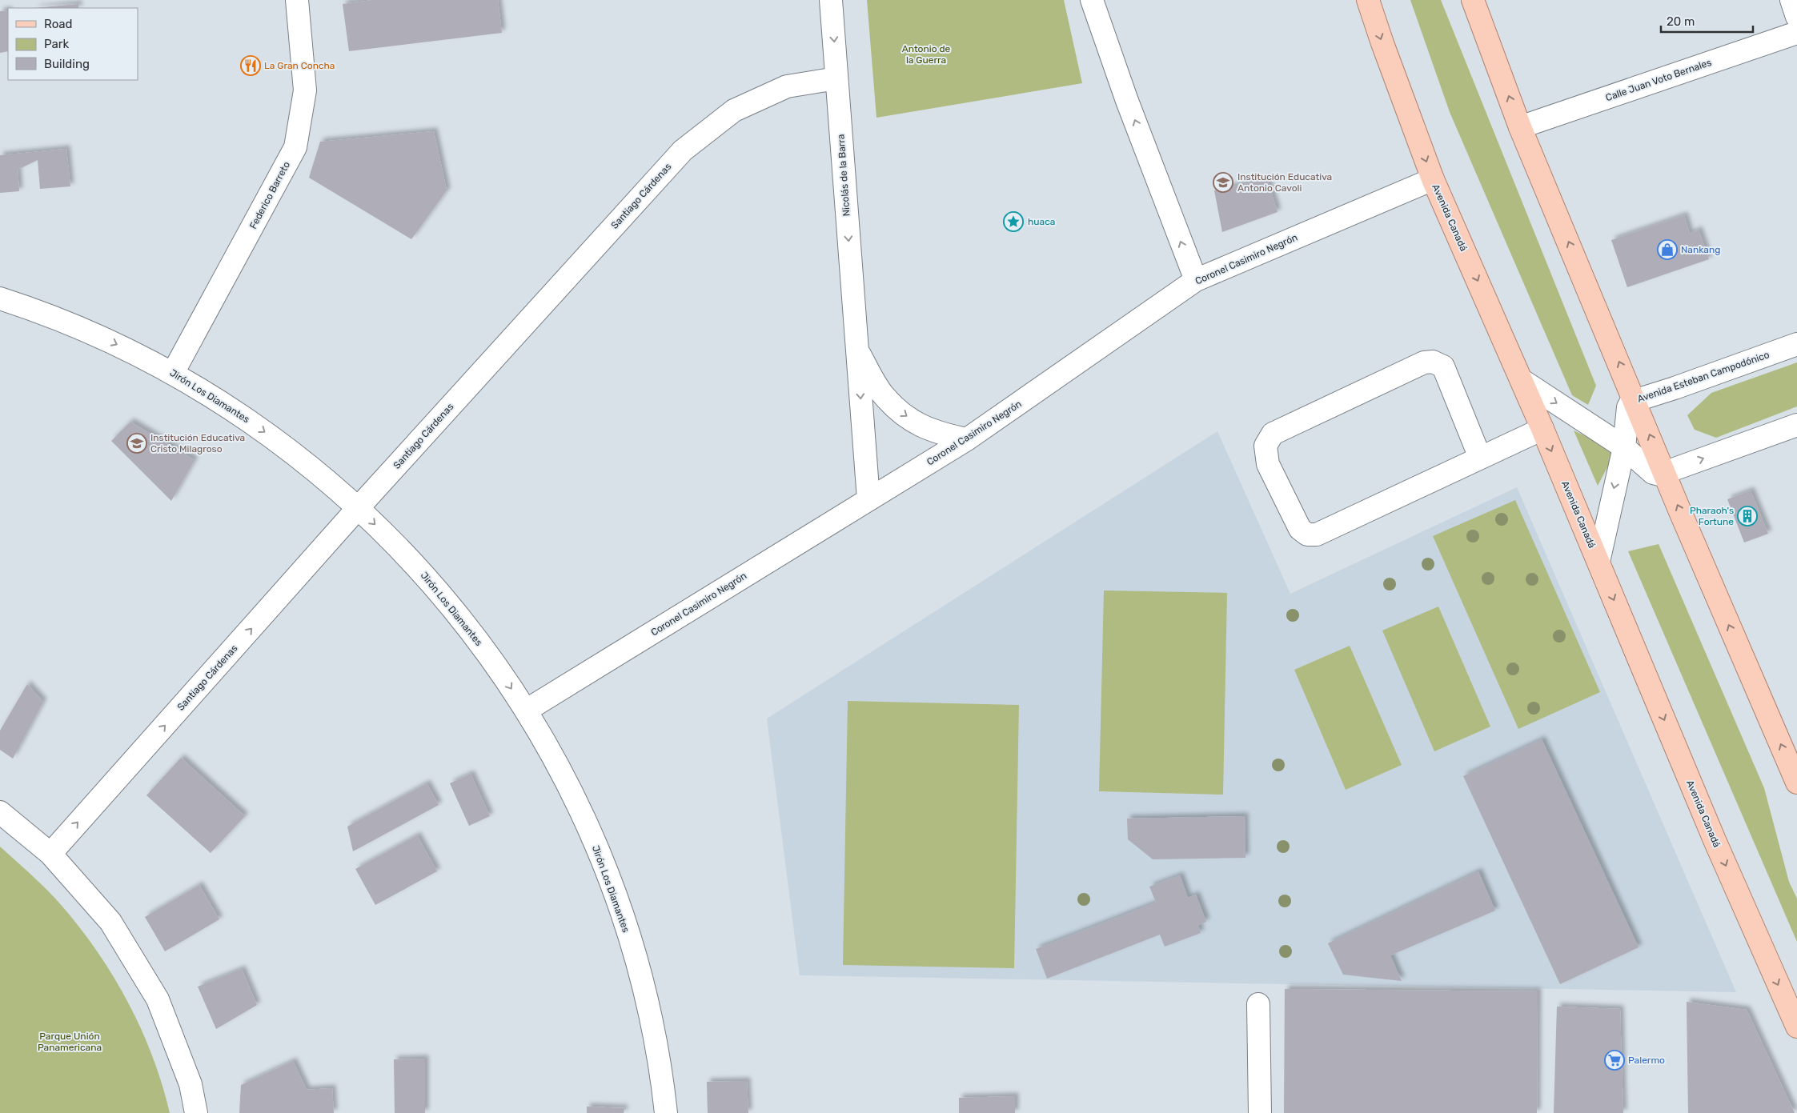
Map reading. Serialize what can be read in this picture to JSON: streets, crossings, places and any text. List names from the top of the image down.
{
  "streets": {
    "main road": ["Avenida Canadá"],
    "street": [
      "Calle Juan Voto Bernales",
      "Nicolás de la Barra",
      "Federico Barreto",
      "Santiago Cárdenas",
      "Coronel Casimiro Negrón",
      "Avenida Esteban Campodónico",
      "Jirón Los Diamantes"
    ]
  },
  "crossings": [
    ["Nicolás de la Barra", "Santiago Cárdenas"],
    ["Nicolás de la Barra", "Coronel Casimiro Negrón"],
    ["Federico Barreto", "Jirón Los Diamantes"],
    ["Santiago Cárdenas", "Jirón Los Diamantes"],
    ["Avenida Canadá", "Coronel Casimiro Negrón"],
    ["Avenida Canadá", "Avenida Esteban Campodónico"],
    ["Coronel Casimiro Negrón", "Jirón Los Diamantes"]
  ],
  "one_way": ["Nicolás de la Barra", "Santiago Cárdenas", "Jirón Los Diamantes"],
  "parks": ["Antonio de la Guerra", "Parque Unión Panamericana"],
  "places": {
    "restaurant": ["La Gran Concha"],
    "school or university": ["Institución Educativa Antonio Cavoli", "Institución Educativa Cristo Milagroso"],
    "place": ["huaca"],
    "shop": ["Nankang"],
    "building": ["Pharaoh's Fortune"],
    "supermarket": ["Palermo"]
  },
  "legend": ["Road", "Park", "Building"],
  "scale_bar": "20 m"
}
